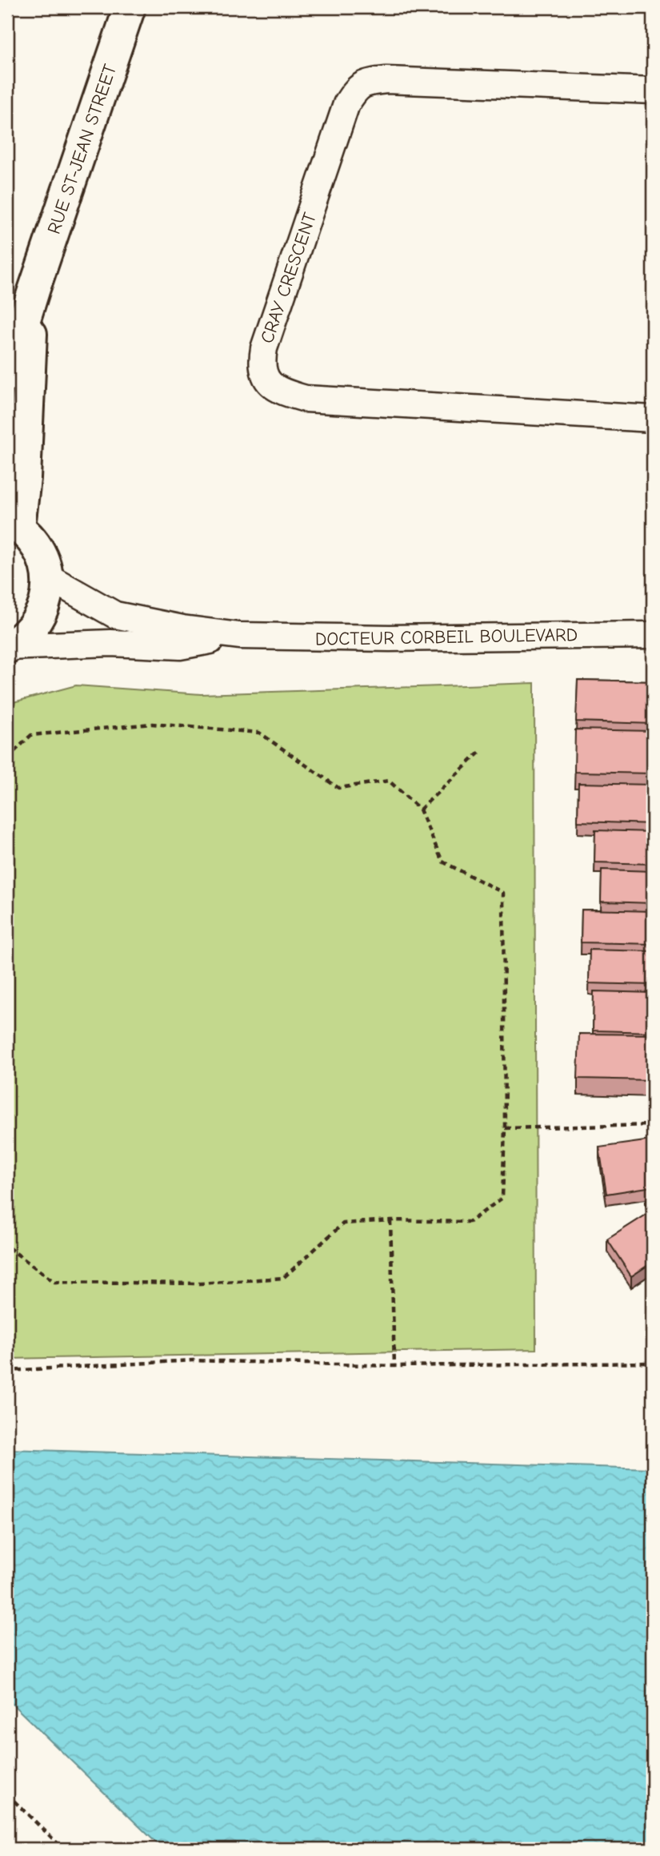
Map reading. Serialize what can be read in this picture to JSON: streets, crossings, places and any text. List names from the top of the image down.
{
  "streets": {
    "main road": ["RUE ST-JEAN STREET"],
    "street": ["CRAY CRESCENT", "DOCTEUR CORBEIL BOULEVARD"]
  },
  "crossings": [
    ["RUE ST-JEAN STREET", "DOCTEUR CORBEIL BOULEVARD"]
  ]
}
